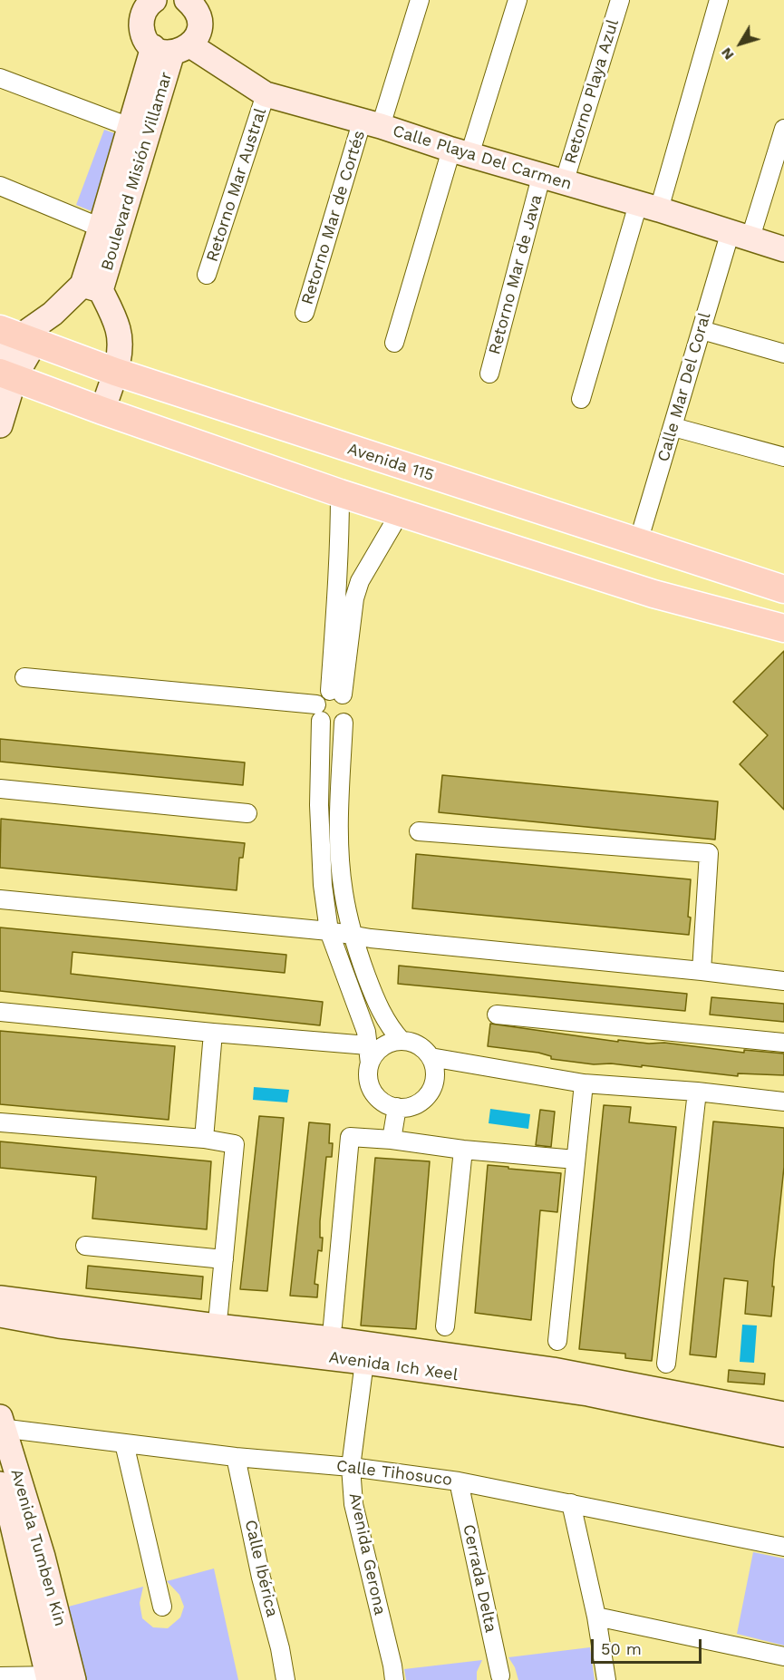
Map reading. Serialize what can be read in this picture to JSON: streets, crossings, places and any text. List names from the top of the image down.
{
  "streets": {
    "main road": ["Avenida 115"],
    "street": [
      "Retorno Playa Azul",
      "Calle Playa Del Carmen",
      "Boulevard Misión Villamar",
      "Retorno Mar Austral",
      "Retorno Mar de Cortés",
      "Retorno Mar de Java",
      "Calle Mar Del Coral",
      "Avenida Ich Xeel",
      "Calle Tihosuco",
      "Avenida Tumben Kin",
      "Avenida Gerona",
      "Calle Ibérica",
      "Cerrada Delta"
    ]
  },
  "crossings": [
    ["Retorno Playa Azul", "Calle Playa Del Carmen"],
    ["Retorno Playa Azul", "Retorno Mar de Java"],
    ["Calle Playa Del Carmen", "Boulevard Misión Villamar"],
    ["Calle Playa Del Carmen", "Retorno Mar Austral"],
    ["Calle Playa Del Carmen", "Retorno Mar de Cortés"],
    ["Calle Playa Del Carmen", "Retorno Mar de Java"],
    ["Calle Playa Del Carmen", "Calle Mar Del Coral"],
    ["Calle Mar Del Coral", "Avenida 115"],
    ["Avenida Ich Xeel", "Avenida Gerona"],
    ["Calle Tihosuco", "Avenida Tumben Kin"],
    ["Calle Tihosuco", "Avenida Gerona"],
    ["Calle Tihosuco", "Calle Ibérica"],
    ["Calle Tihosuco", "Cerrada Delta"]
  ],
  "scale_bar": "50 m",
  "north": "bottom left"
}
